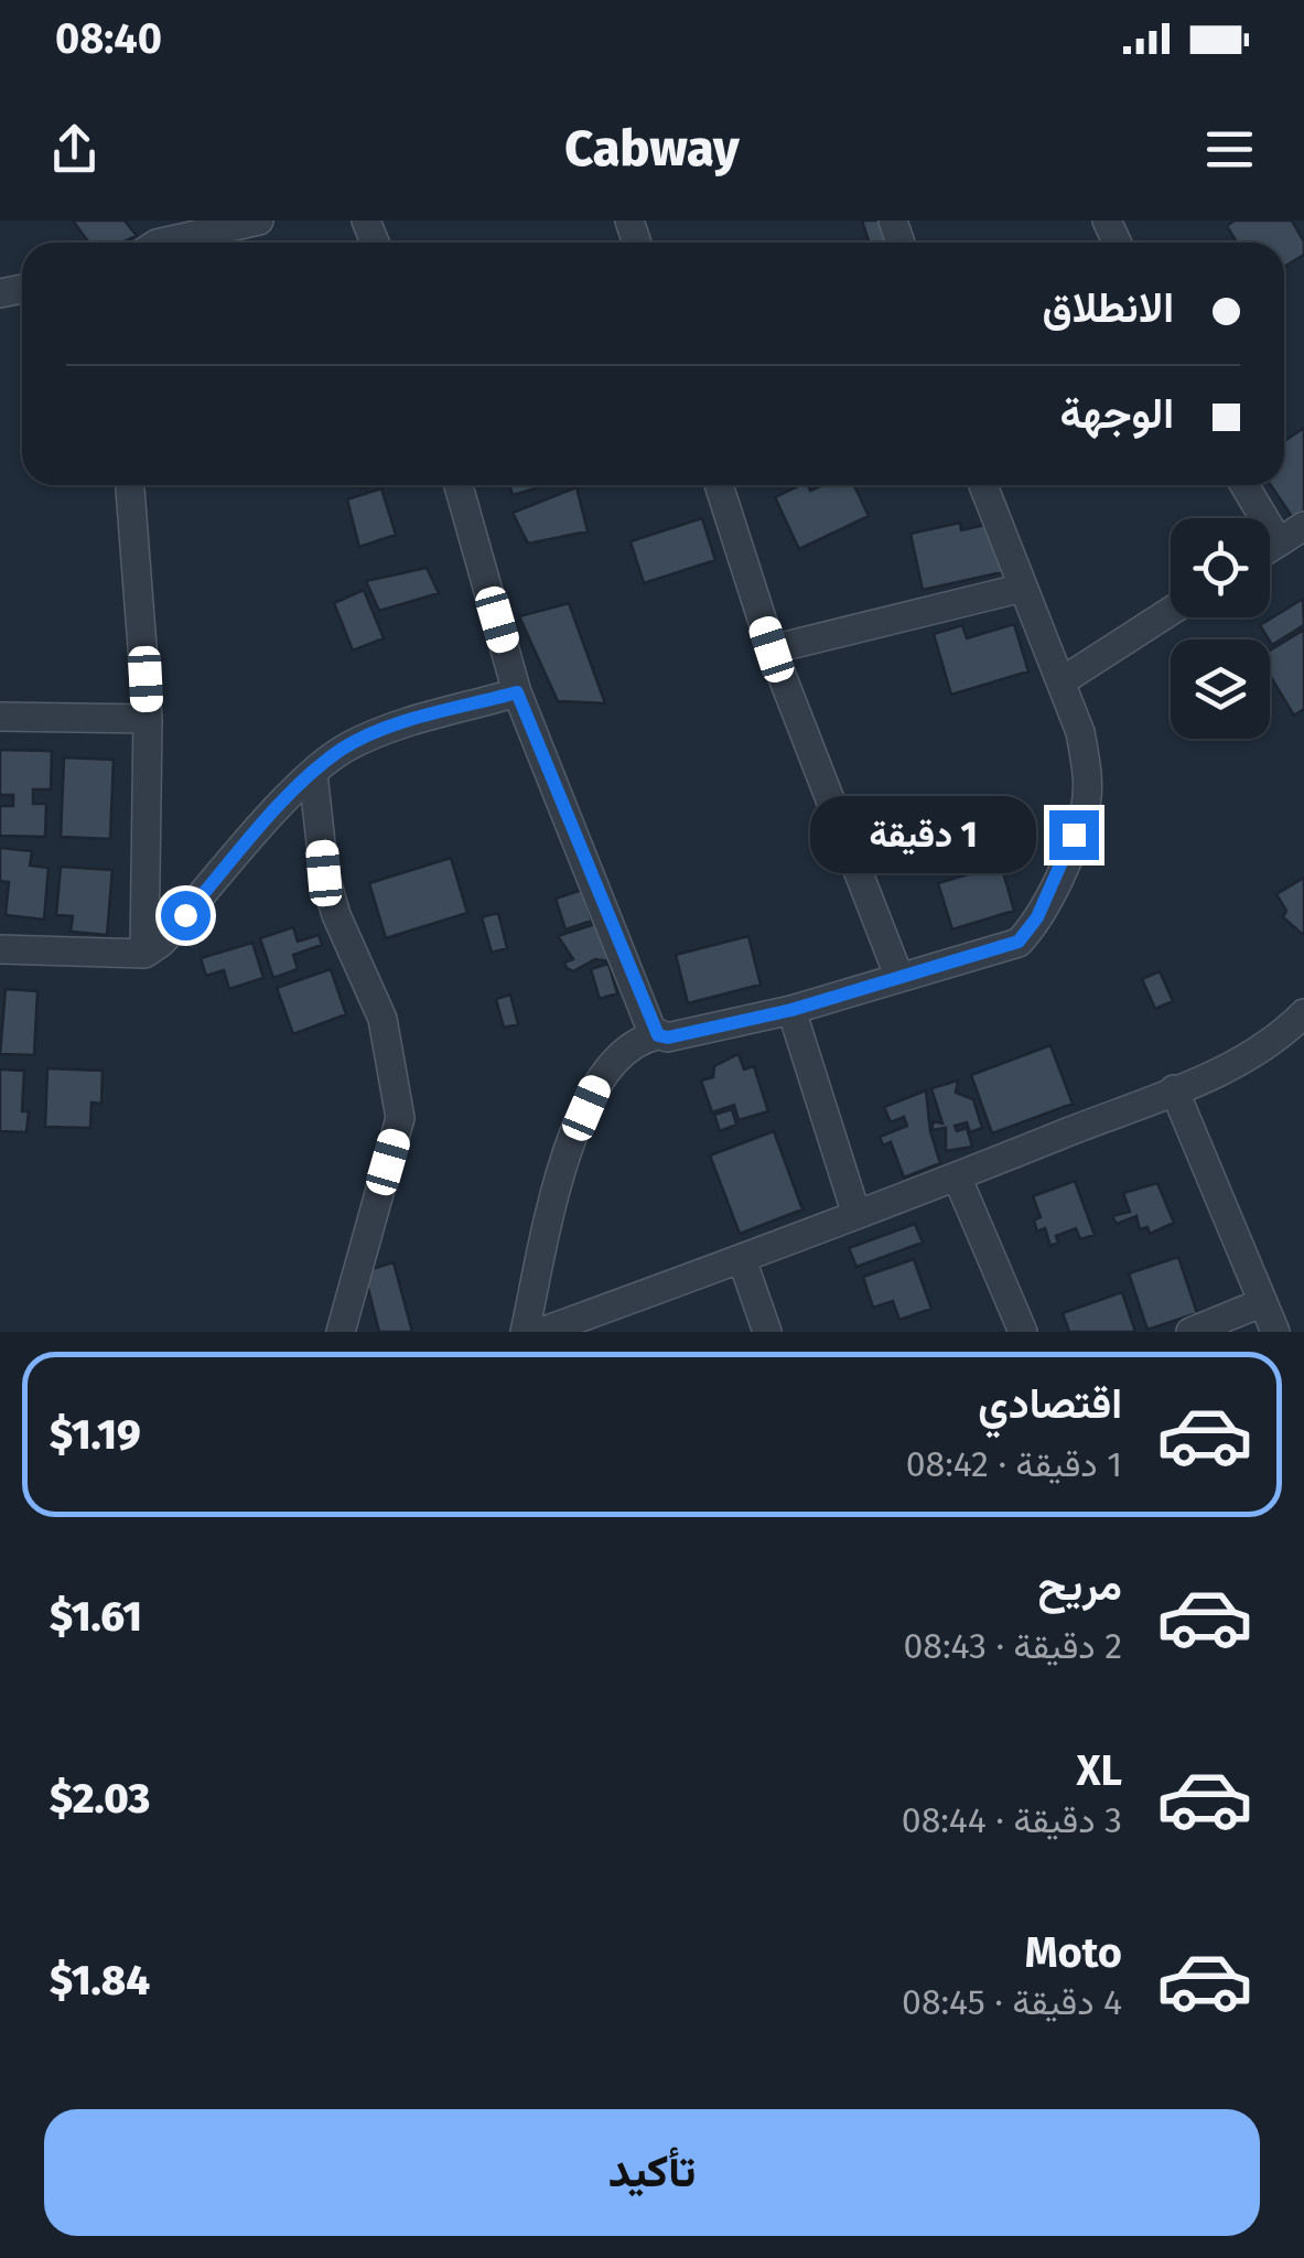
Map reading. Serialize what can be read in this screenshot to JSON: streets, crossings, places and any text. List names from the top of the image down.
{
  "page": {
    "status": "08:40",
    "header": "Cabway",
    "banner": ["الانطلاق", "الوجهة"],
    "bubble": "1 دقيقة",
    "list": [
      {
        "name": "اقتصادي",
        "note": "1 دقيقة · 08:42",
        "value": "$1.19"
      },
      {
        "name": "مريح",
        "note": "2 دقيقة · 08:43",
        "value": "$1.61"
      },
      {
        "name": "XL",
        "note": "3 دقيقة · 08:44",
        "value": "$2.03"
      },
      {
        "name": "Moto",
        "note": "4 دقيقة · 08:45",
        "value": "$1.84"
      }
    ],
    "buttons": "تأكيد"
  }
}
